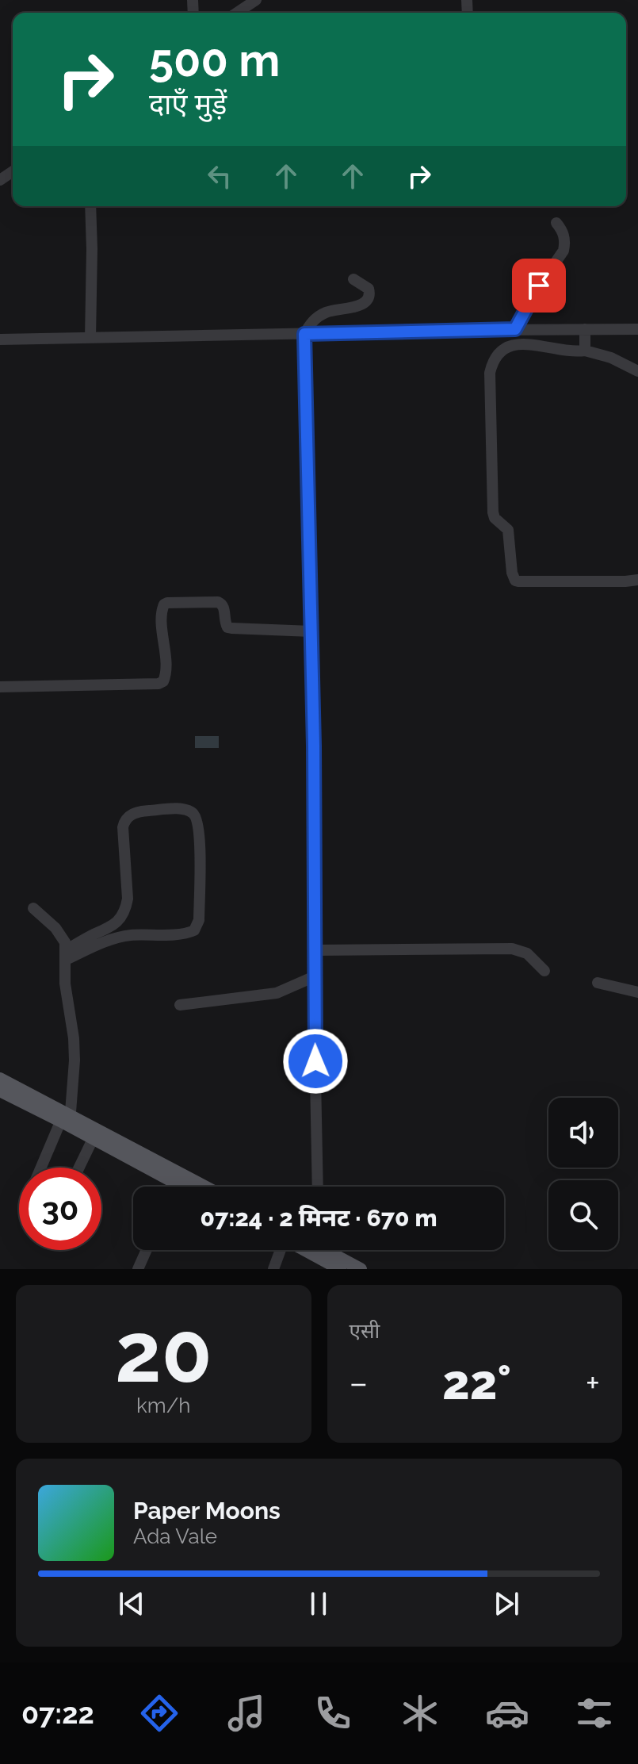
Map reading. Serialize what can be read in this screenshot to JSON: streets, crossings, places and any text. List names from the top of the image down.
{
  "page": {
    "turn": ["500 m", "दाएँ मुड़ें"],
    "limit": "30",
    "trip": "07:24 · 2 मिनट · 670 m",
    "tile": [
      ["20", "km/h"],
      "एसी"
    ],
    "heat": ["−", "22°", "+"],
    "song": ["Paper Moons", "Ada Vale"],
    "tabs": "07:22"
  }
}
